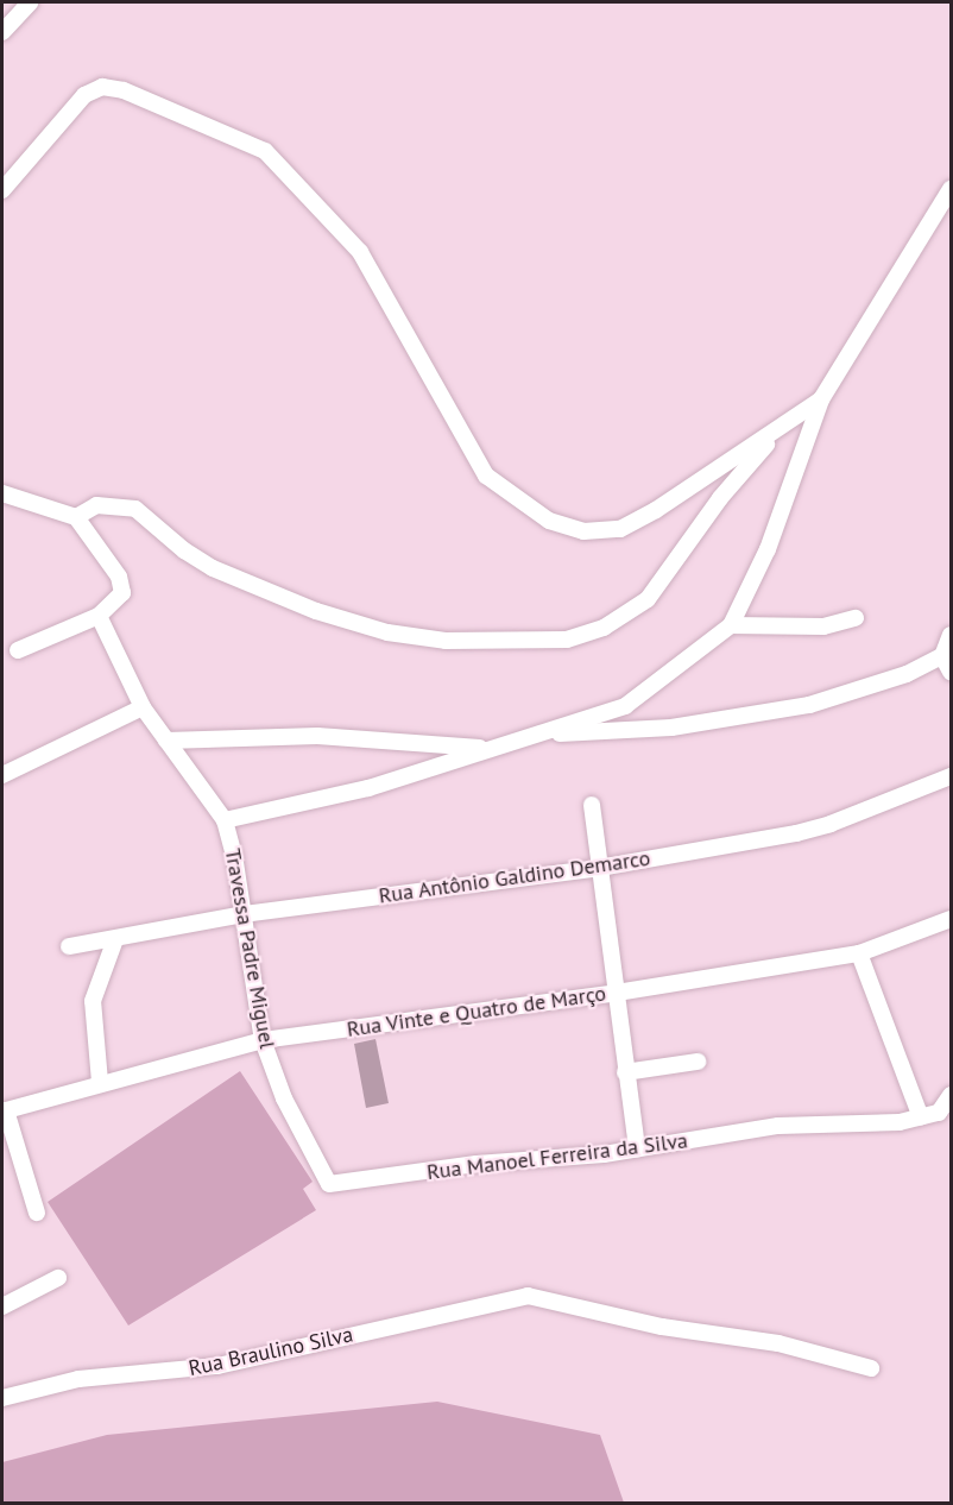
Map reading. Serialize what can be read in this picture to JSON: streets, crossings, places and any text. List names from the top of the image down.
{
  "streets": {
    "street": [
      "Rua Antônio Galdino Demarco",
      "Travessa Padre Miguel",
      "Rua Vinte e Quatro de Março",
      "Rua Manoel Ferreira da Silva",
      "Rua Braulino Silva"
    ]
  },
  "crossings": [
    ["Rua Antônio Galdino Demarco", "Travessa Padre Miguel"],
    ["Travessa Padre Miguel", "Rua Vinte e Quatro de Março"],
    ["Travessa Padre Miguel", "Rua Manoel Ferreira da Silva"]
  ]
}
